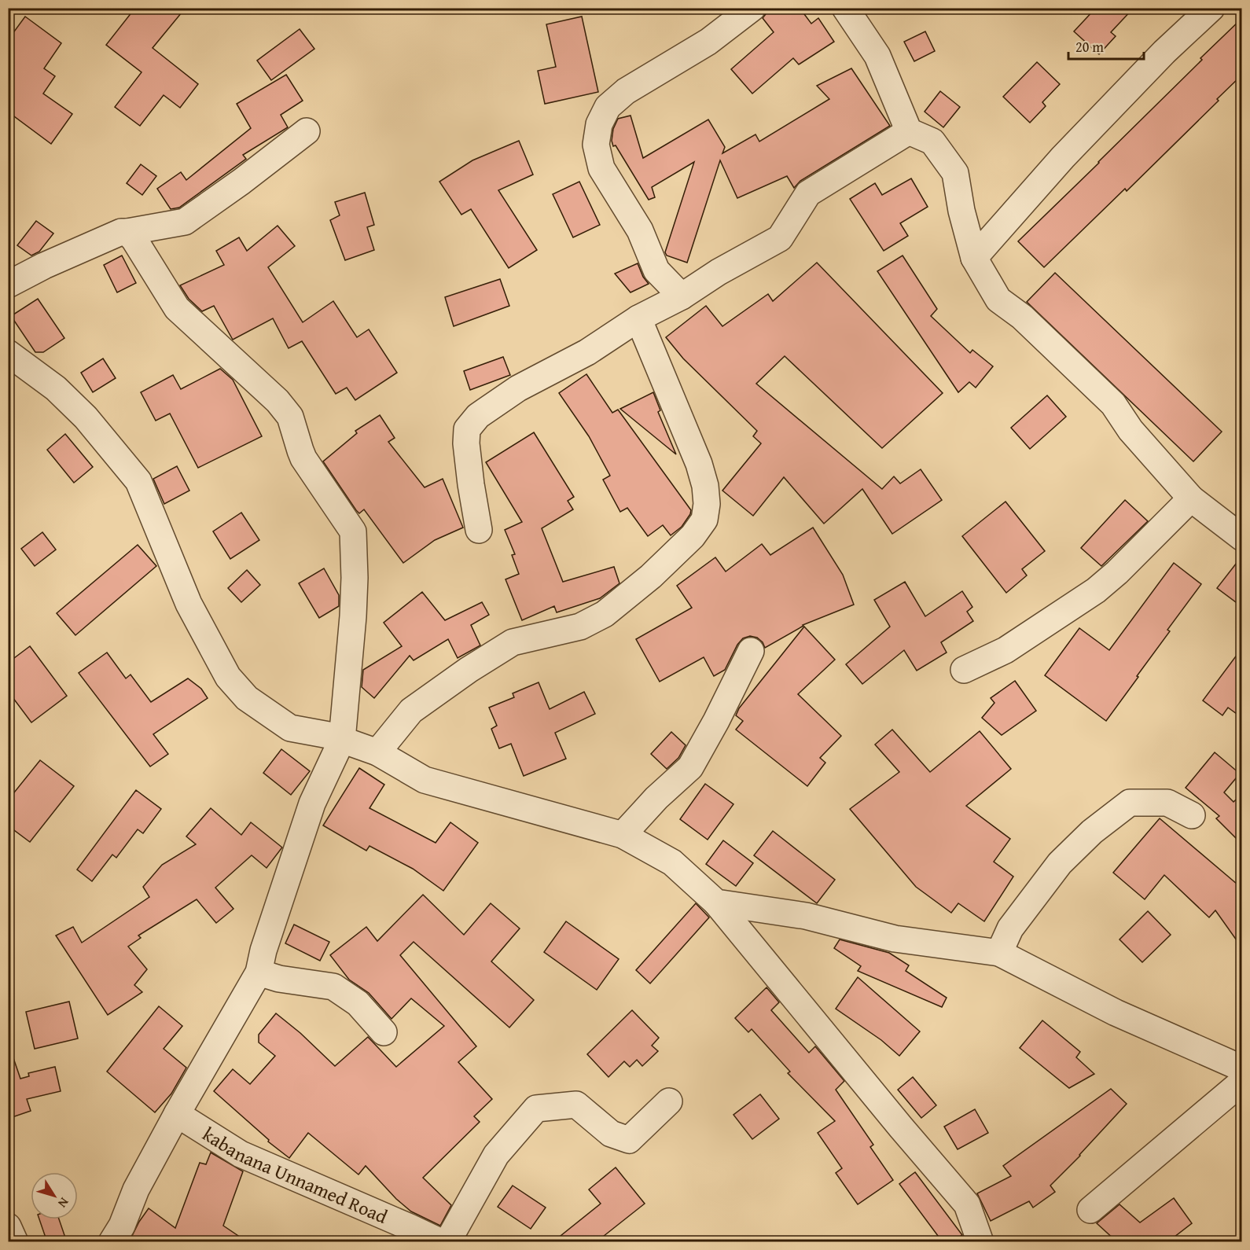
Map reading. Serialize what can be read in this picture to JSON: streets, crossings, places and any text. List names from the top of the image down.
{
  "streets": {
    "street": ["kabanana Unnamed Road"]
  },
  "scale_bar": "20 m",
  "north": "bottom right"
}
